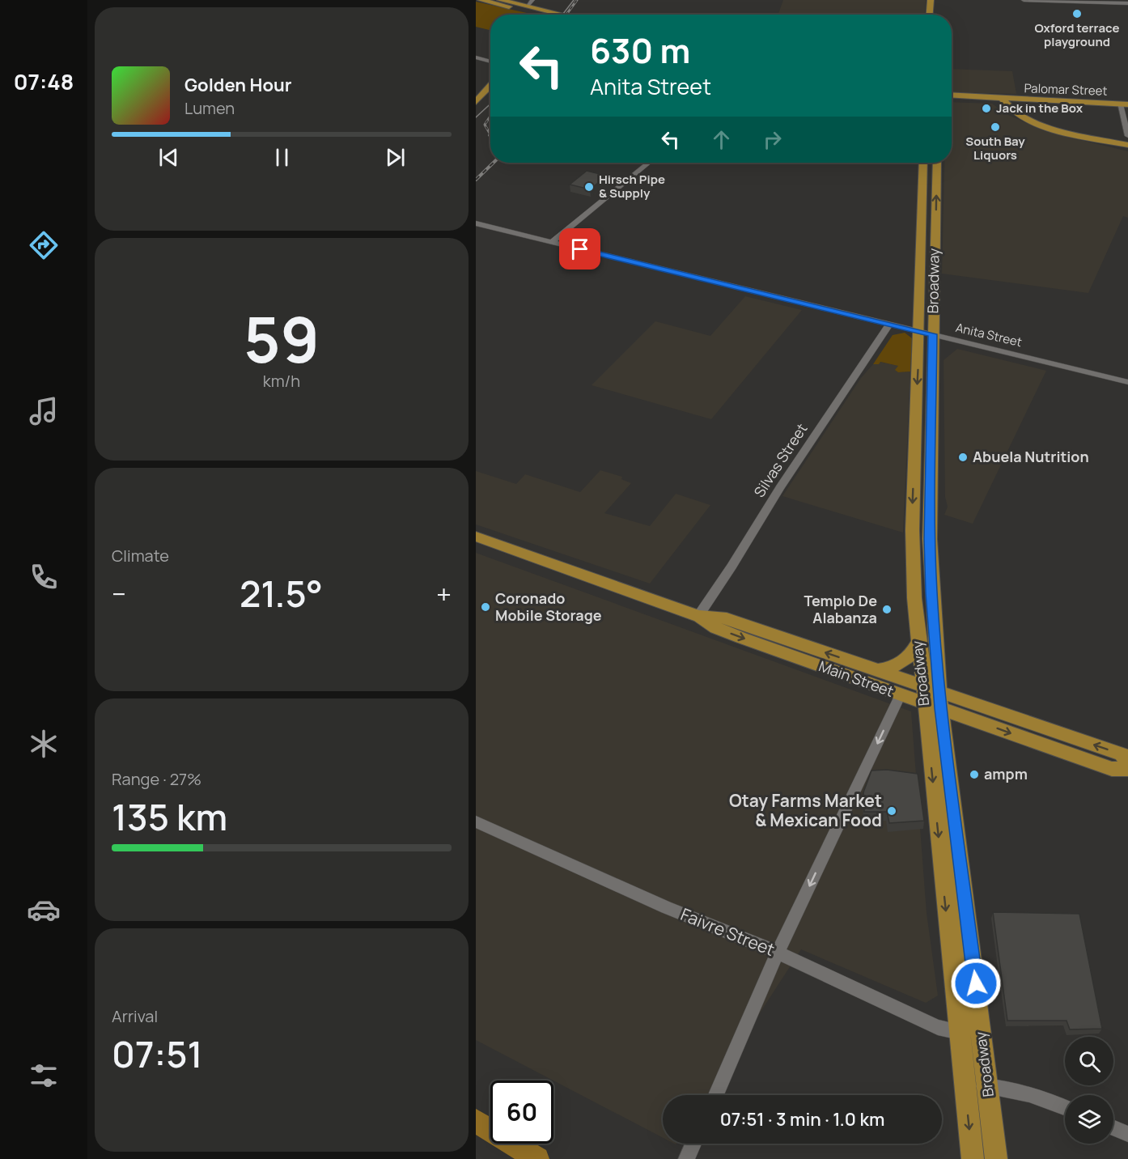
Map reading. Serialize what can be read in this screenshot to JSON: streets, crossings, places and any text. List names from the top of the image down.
{
  "streets": {
    "main road": ["Palomar Street", "Broadway", "Main Street"],
    "street": ["Anita Street", "Silvas Street", "Faivre Street"]
  },
  "crossings": [
    ["Broadway", "Anita Street"],
    ["Broadway", "Main Street"],
    ["Broadway", "Faivre Street"],
    ["Anita Street", "Silvas Street"],
    ["Silvas Street", "Main Street"]
  ],
  "places": [
    "Oxford terrace playground",
    "Jack in the Box",
    "South Bay Liquors",
    "Hirsch Pipe & Supply",
    "Abuela Nutrition",
    "Coronado Mobile Storage",
    "Templo De Alabanza",
    "ampm",
    "Otay Farms Market & Mexican Food"
  ],
  "page": {
    "tabs": "07:48",
    "turn": ["630 m", "Anita Street"],
    "song": ["Golden Hour", "Lumen"],
    "tile": [
      ["59", "km/h"],
      "Climate",
      ["Range · 27%", "135 km"],
      ["Arrival", "07:51"]
    ],
    "heat": ["−", "21.5°", "+"],
    "limit": "60",
    "trip": "07:51 · 3 min · 1.0 km"
  }
}
